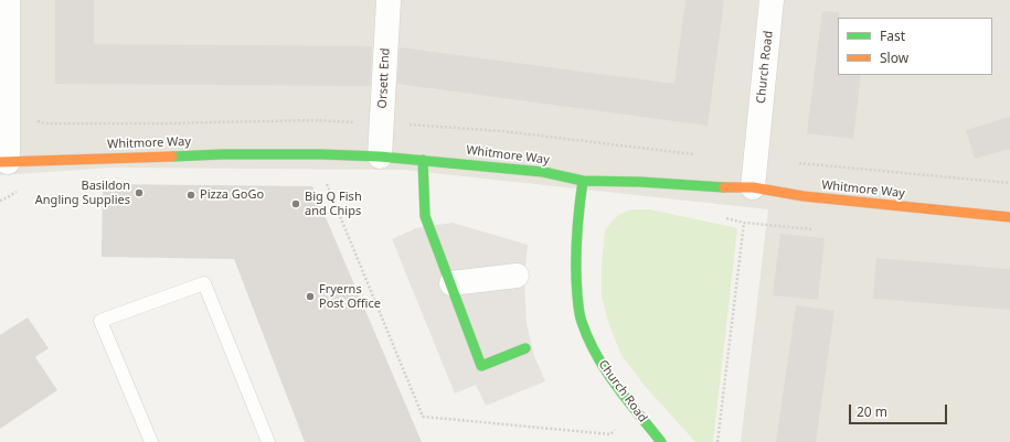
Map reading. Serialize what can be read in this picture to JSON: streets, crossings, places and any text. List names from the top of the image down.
{
  "streets": {
    "street": ["Church Road", "Orsett End", "Whitmore Way"]
  },
  "crossings": [
    ["Church Road", "Whitmore Way"],
    ["Orsett End", "Whitmore Way"]
  ],
  "places": [
    "Basildon Angling Supplies",
    "Pizza GoGo",
    "Big Q Fish and Chips",
    "Fryerns Post Office"
  ],
  "legend": ["Fast", "Slow"],
  "scale_bar": "20 m"
}
